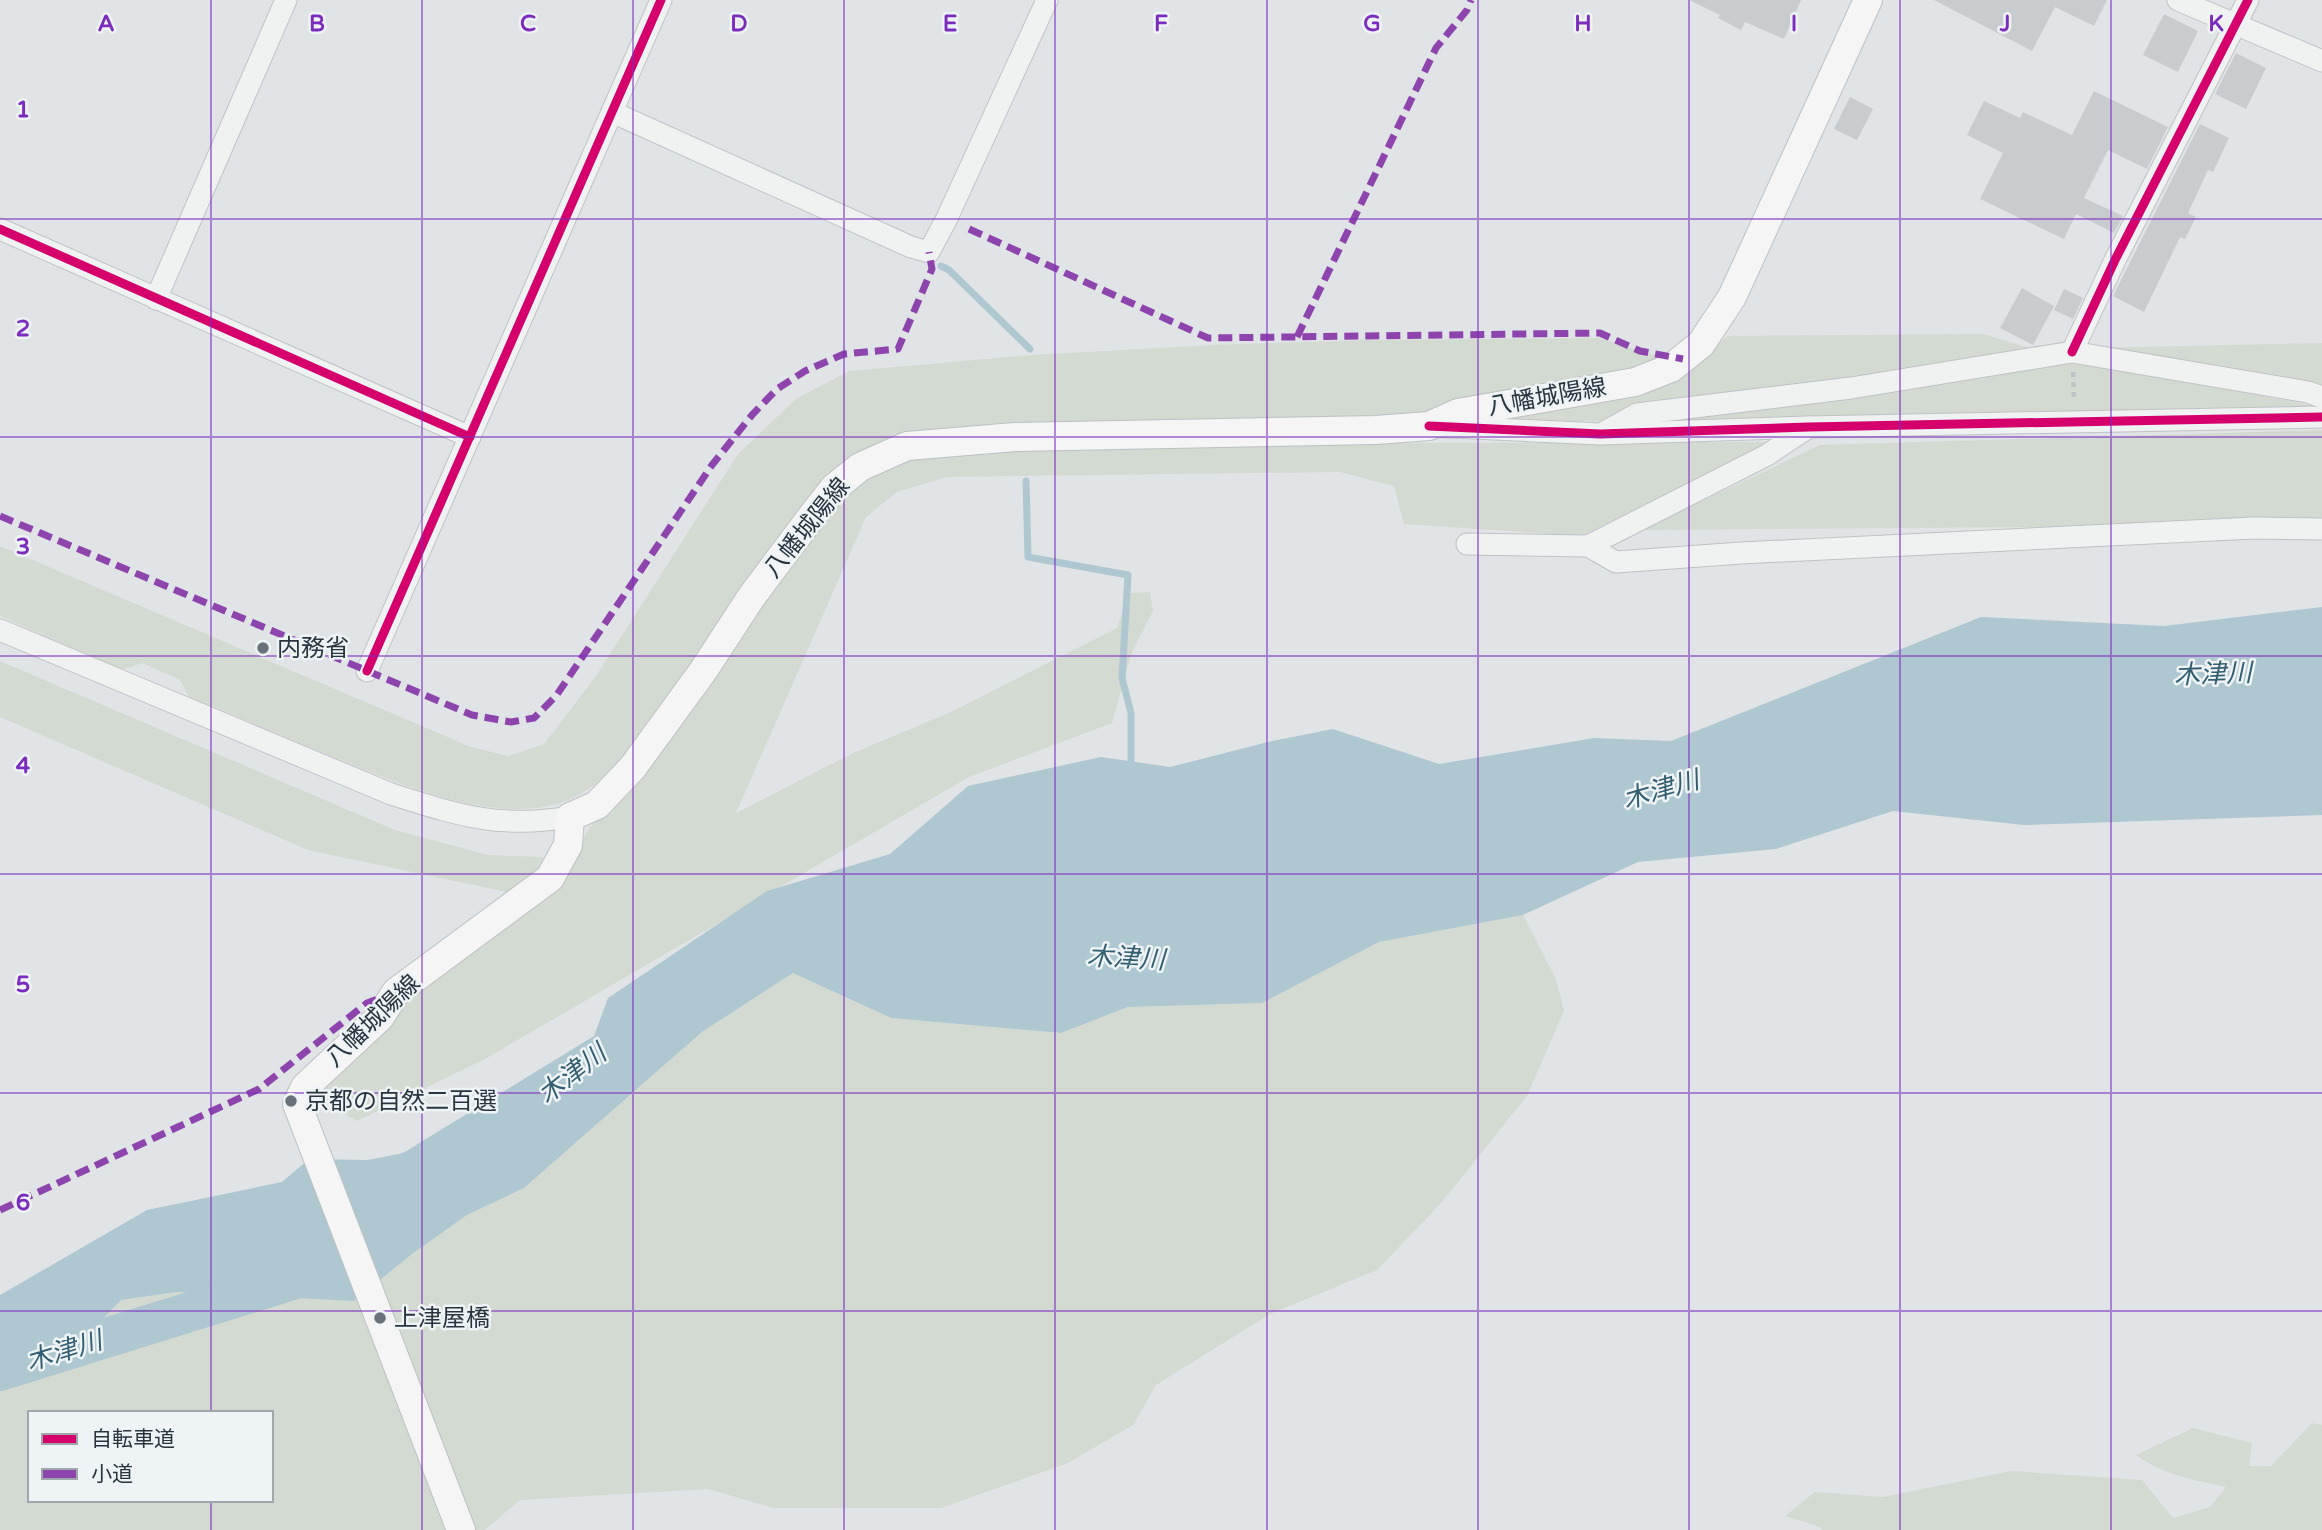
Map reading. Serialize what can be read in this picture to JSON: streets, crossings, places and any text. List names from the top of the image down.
{
  "streets": {
    "main road": ["八幡城陽線"]
  },
  "water": ["木津川"],
  "places": ["内務省", "京都の自然二百選", "上津屋橋"],
  "legend": ["自転車道", "小道"],
  "grid": {
    "columns": [
      "A",
      "B",
      "C",
      "D",
      "E",
      "F",
      "G",
      "H",
      "I",
      "J",
      "K"
    ],
    "rows": [
      "1",
      "2",
      "3",
      "4",
      "5",
      "6"
    ]
  }
}
